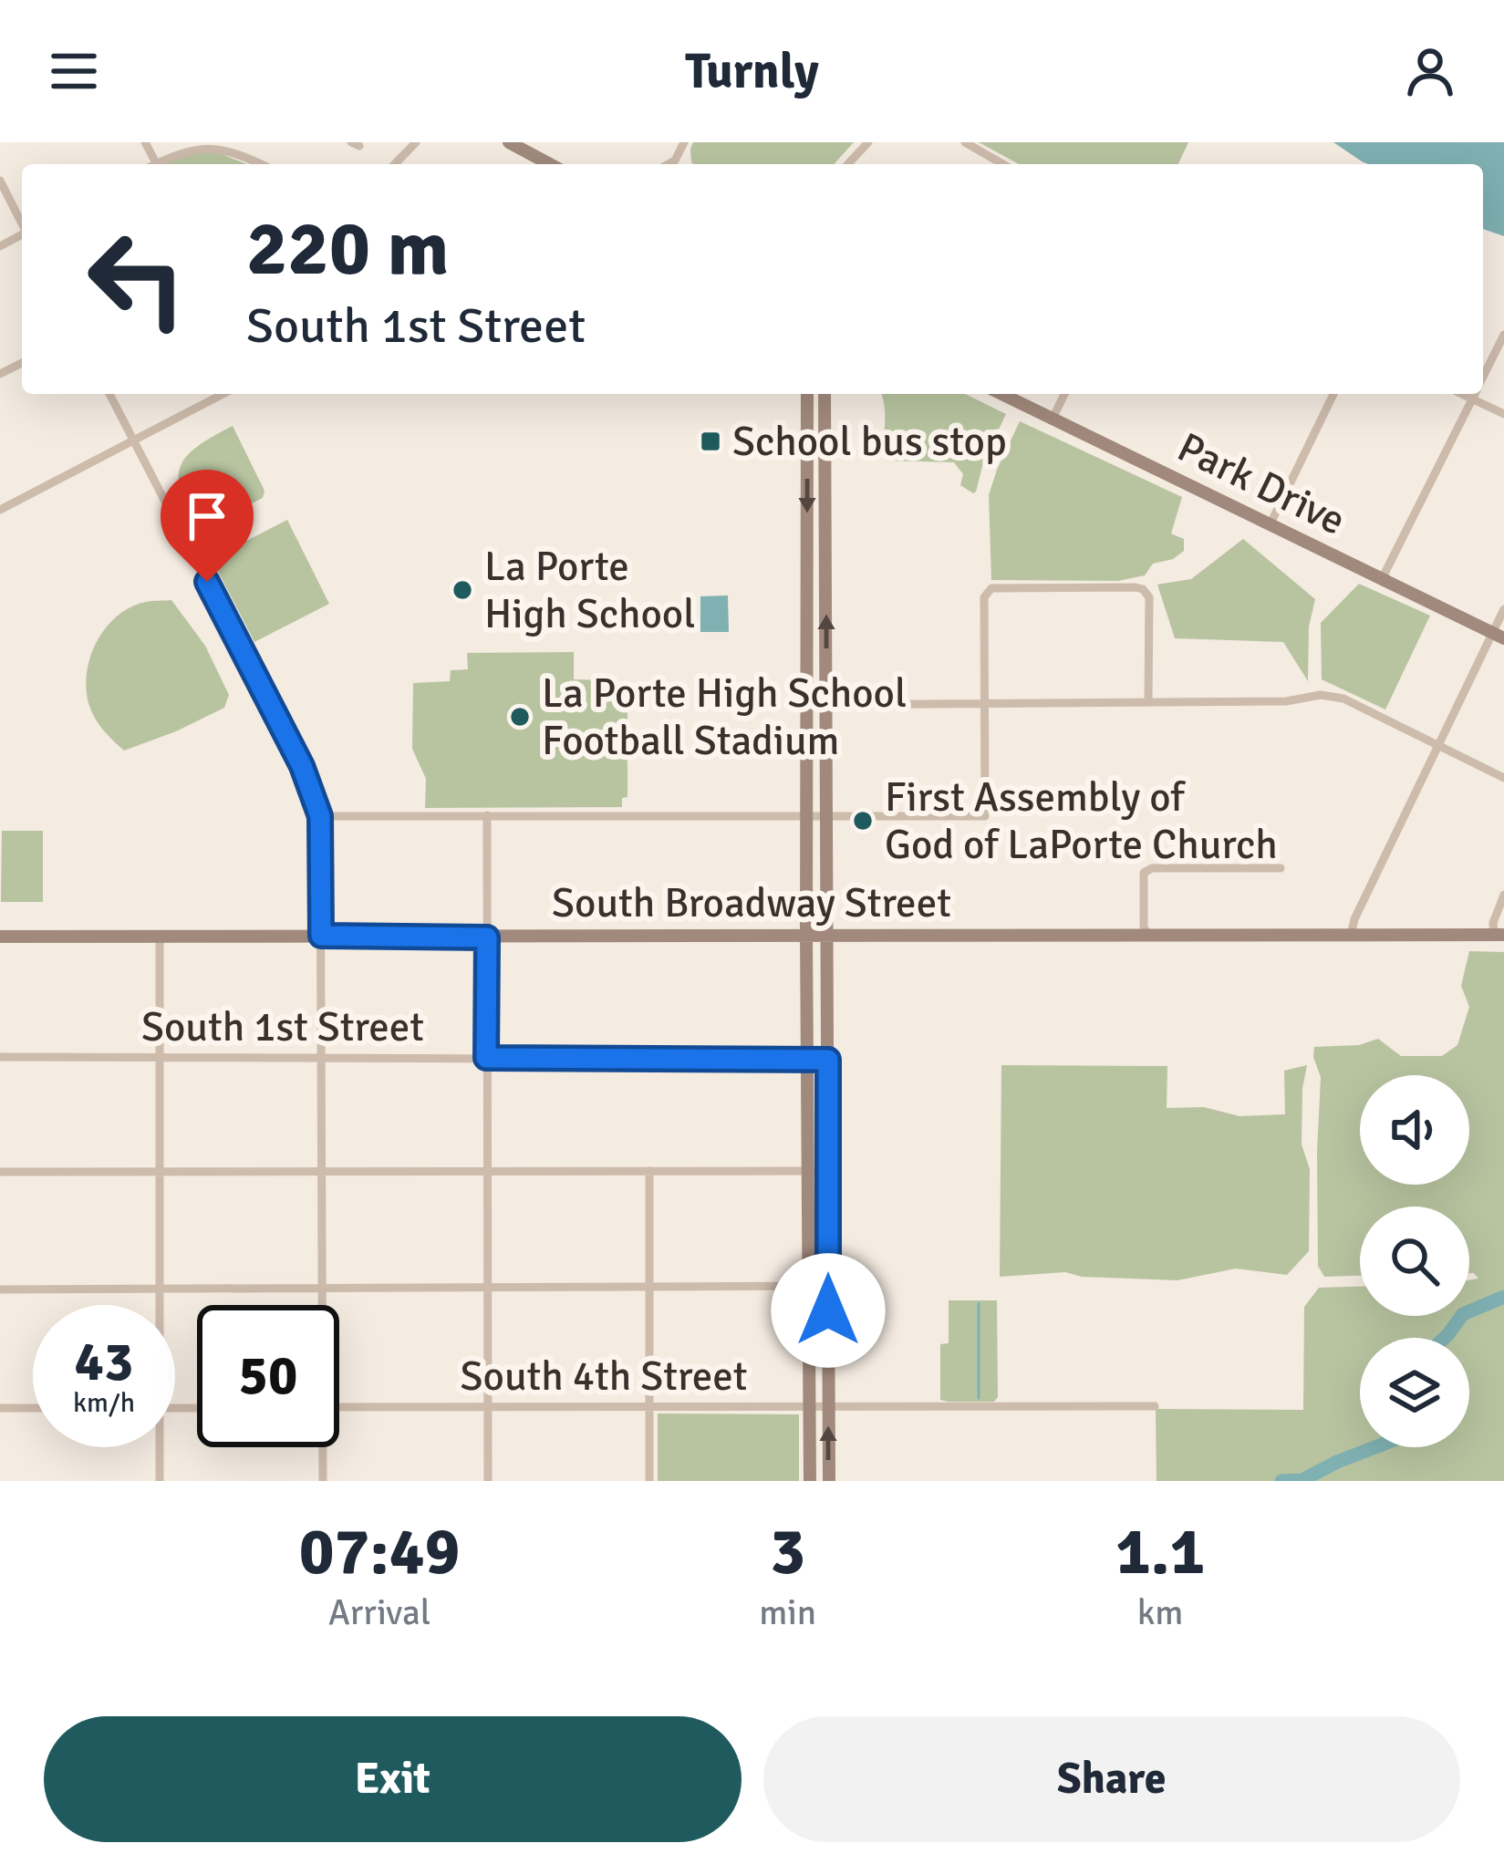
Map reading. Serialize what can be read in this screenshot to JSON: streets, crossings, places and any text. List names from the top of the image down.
{
  "streets": {
    "main road": ["Park Drive", "South Broadway Street"],
    "street": ["South 1st Street", "South 4th Street"]
  },
  "places": {
    "transit": ["School bus stop"],
    "other": ["La Porte High School", "La Porte High School Football Stadium", "First Assembly of God of LaPorte Church"]
  },
  "page": {
    "header": "Turnly",
    "turn": ["220 m", "South 1st Street"],
    "speed": "43 km/h",
    "limit": "50",
    "eta": [
      "07:49",
      "Arrival",
      "3",
      "min",
      "1.1",
      "km"
    ],
    "buttons": ["Exit", "Share"]
  }
}
